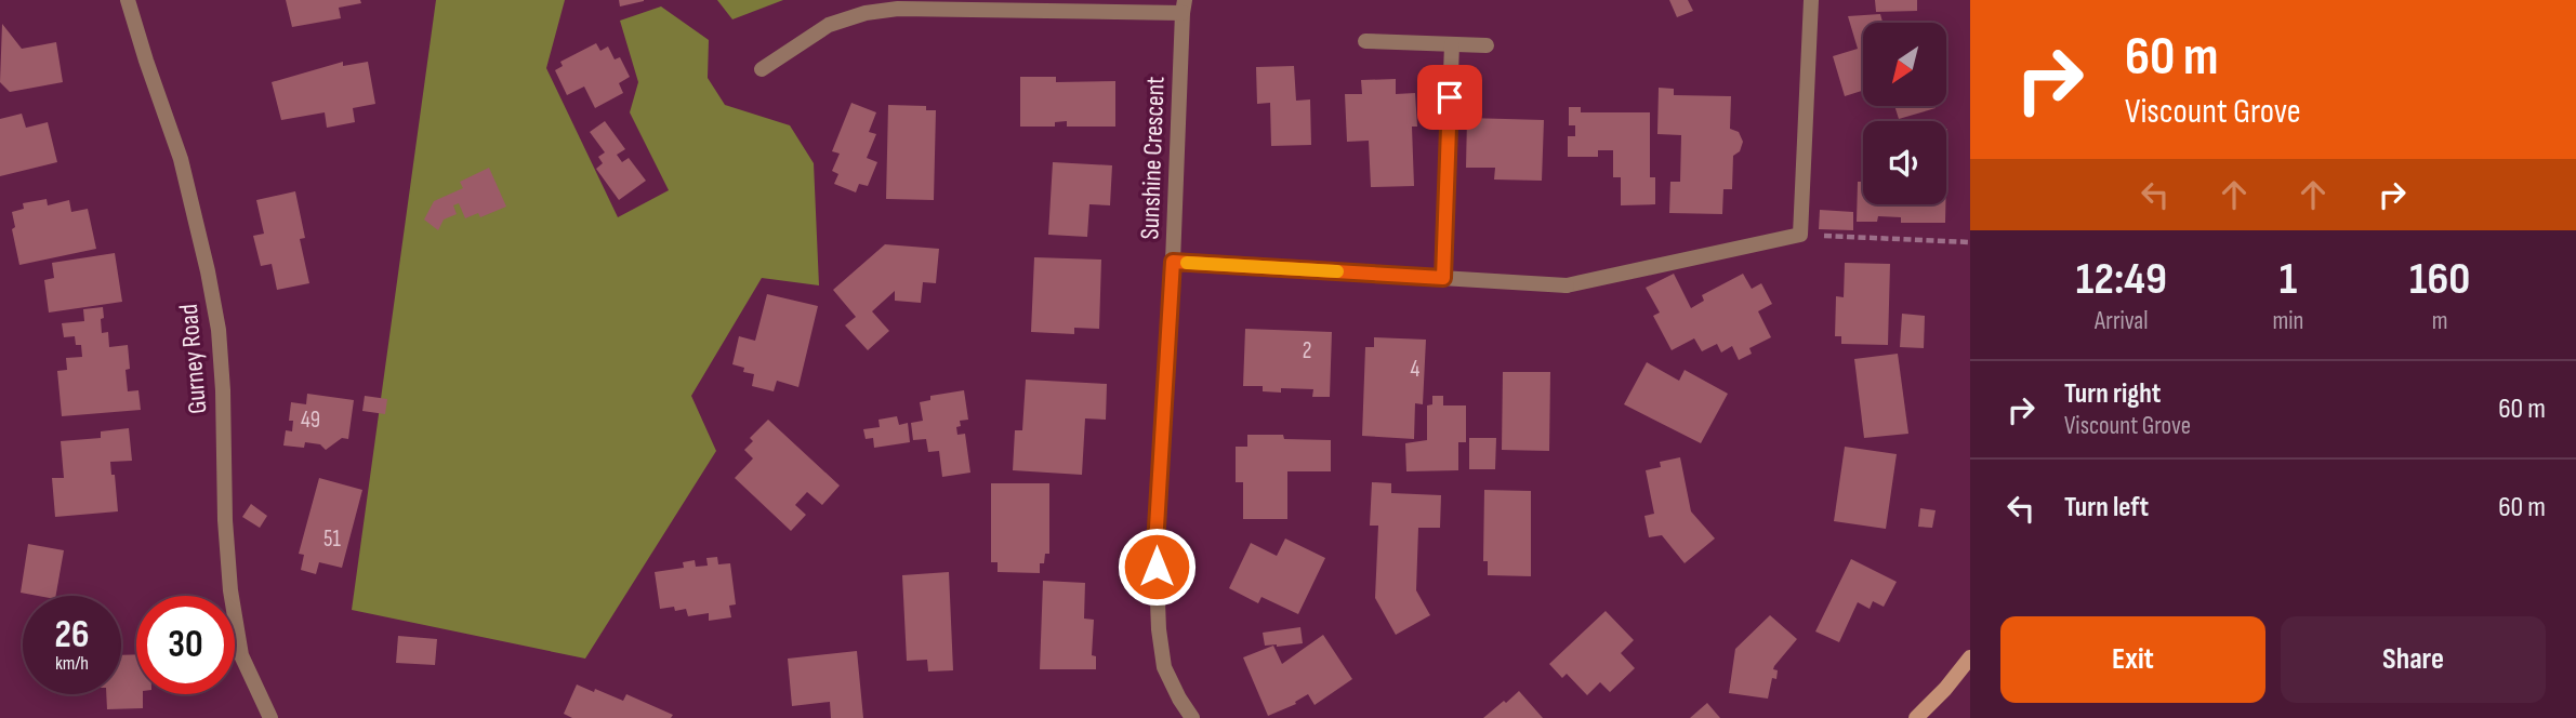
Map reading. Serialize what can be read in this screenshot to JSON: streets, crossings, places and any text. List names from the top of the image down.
{
  "streets": {
    "street": ["Sunshine Crescent", "Gurney Road"]
  },
  "house_numbers": [
    "2",
    "4",
    "49",
    "51"
  ],
  "north": "bottom left",
  "page": {
    "turn": ["60 m", "Viscount Grove"],
    "eta": [
      "12:49",
      "Arrival",
      "1",
      "min",
      "160",
      "m"
    ],
    "list": [
      {
        "name": "Turn right",
        "note": "Viscount Grove",
        "value": "60 m"
      },
      {
        "name": "Turn left",
        "value": "60 m"
      }
    ],
    "speed": "26 km/h",
    "limit": "30",
    "buttons": ["Exit", "Share"]
  }
}
